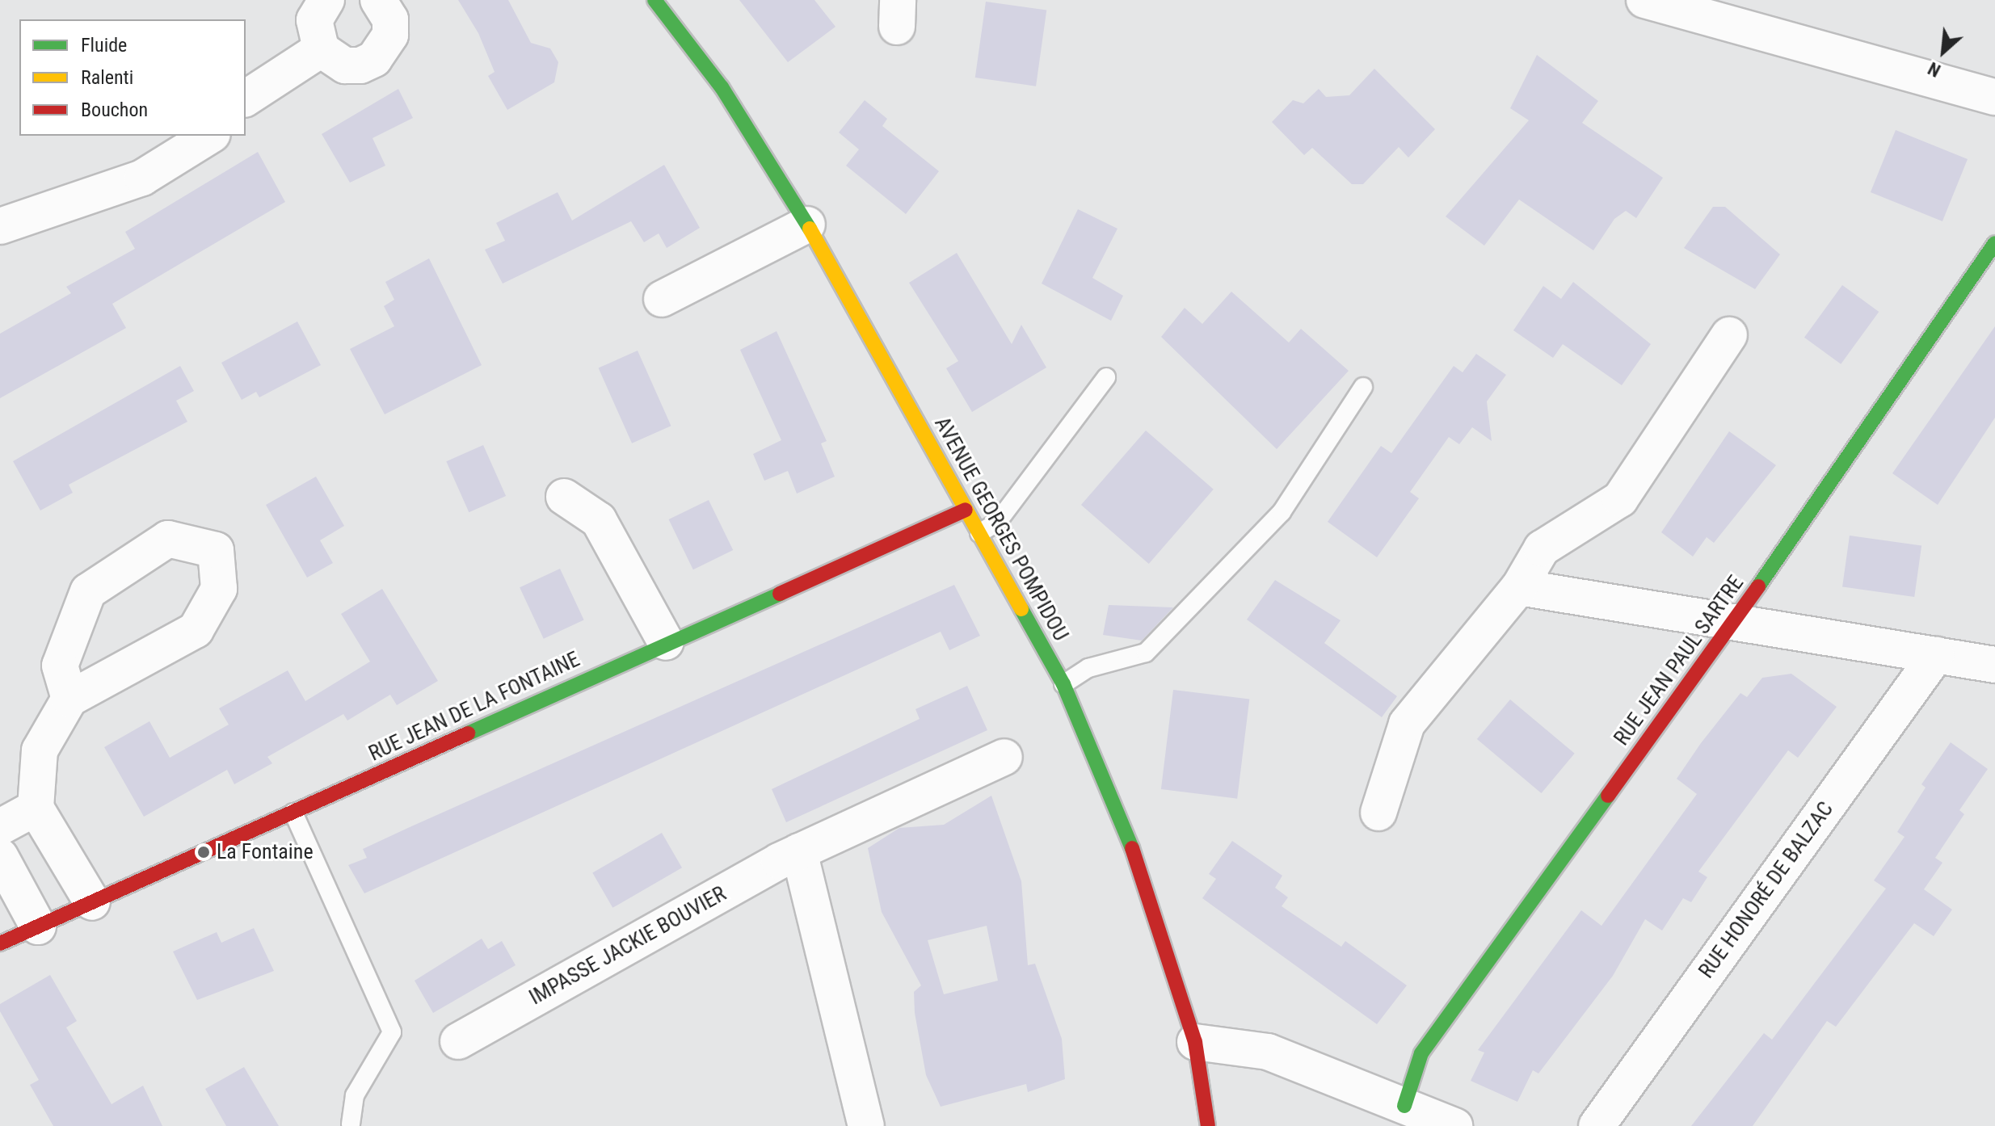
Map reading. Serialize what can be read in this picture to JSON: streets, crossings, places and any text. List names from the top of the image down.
{
  "streets": {
    "street": [
      "AVENUE GEORGES POMPIDOU",
      "RUE JEAN PAUL SARTRE",
      "RUE JEAN DE LA FONTAINE",
      "RUE HONORÉ DE BALZAC",
      "IMPASSE JACKIE BOUVIER"
    ]
  },
  "crossings": [
    ["AVENUE GEORGES POMPIDOU", "RUE JEAN DE LA FONTAINE"]
  ],
  "places": ["La Fontaine"],
  "legend": ["Fluide", "Ralenti", "Bouchon"],
  "north": "bottom left"
}
